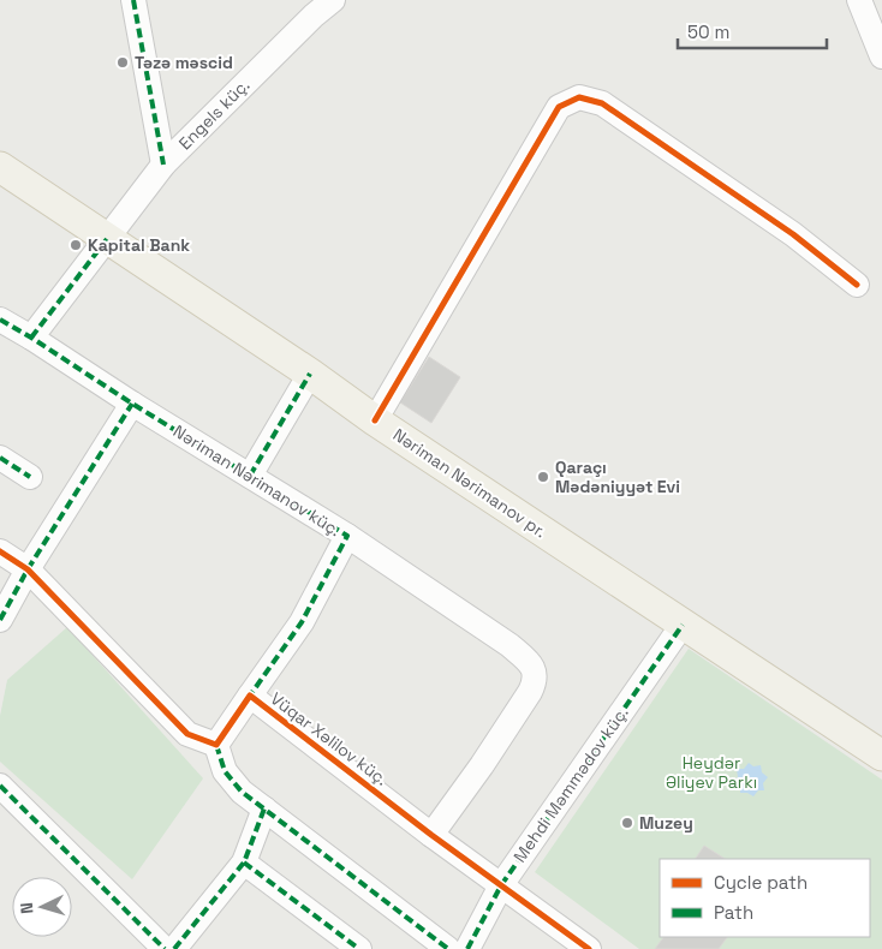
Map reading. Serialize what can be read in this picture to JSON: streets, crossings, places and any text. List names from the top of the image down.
{
  "streets": {
    "main road": ["Nəriman Nərimanov pr."],
    "street": [
      "Engels küç.",
      "Nəriman Nərimanov küç.",
      "Vüqar Xəlilov küç.",
      "Mehdi Məmmədov küç."
    ]
  },
  "crossings": [
    ["Engels küç.", "Nəriman Nərimanov küç."],
    ["Engels küç.", "Nəriman Nərimanov pr."],
    ["Nəriman Nərimanov küç.", "Vüqar Xəlilov küç."],
    ["Nəriman Nərimanov pr.", "Mehdi Məmmədov küç."],
    ["Vüqar Xəlilov küç.", "Mehdi Məmmədov küç."]
  ],
  "parks": ["Heydər Əliyev Parkı"],
  "places": [
    "Təzə məscid",
    "Kapital Bank",
    "Qaraçı Mədəniyyət Evi",
    "Muzey"
  ],
  "legend": ["Cycle path", "Path"],
  "scale_bar": "50 m",
  "north": "left"
}
